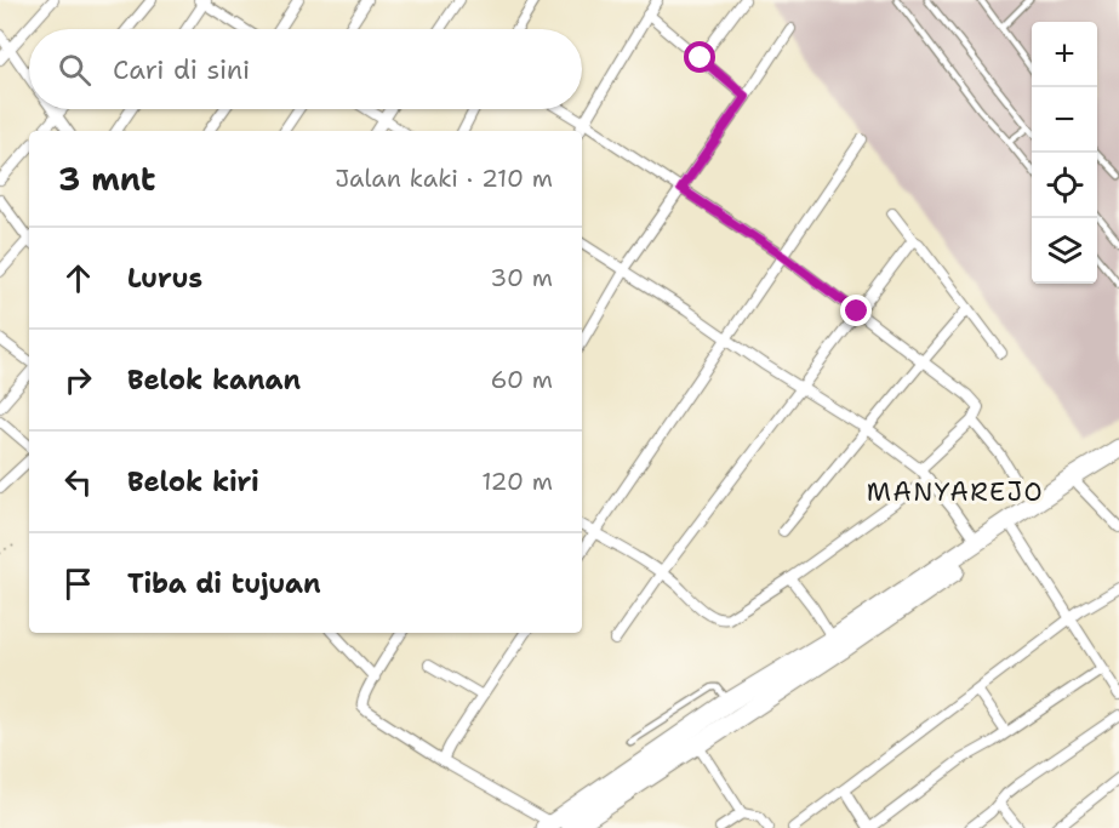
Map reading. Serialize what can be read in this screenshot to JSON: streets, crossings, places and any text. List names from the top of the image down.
{
  "districts": ["MANYAREJO"],
  "page": {
    "map_buttons": ["+", "−"],
    "search": "Cari di sini",
    "heading": ["3 mnt", "Jalan kaki · 210 m"],
    "list": [
      ["Lurus", "30 m"],
      ["Belok kanan", "60 m"],
      ["Belok kiri", "120 m"],
      "Tiba di tujuan"
    ]
  }
}
